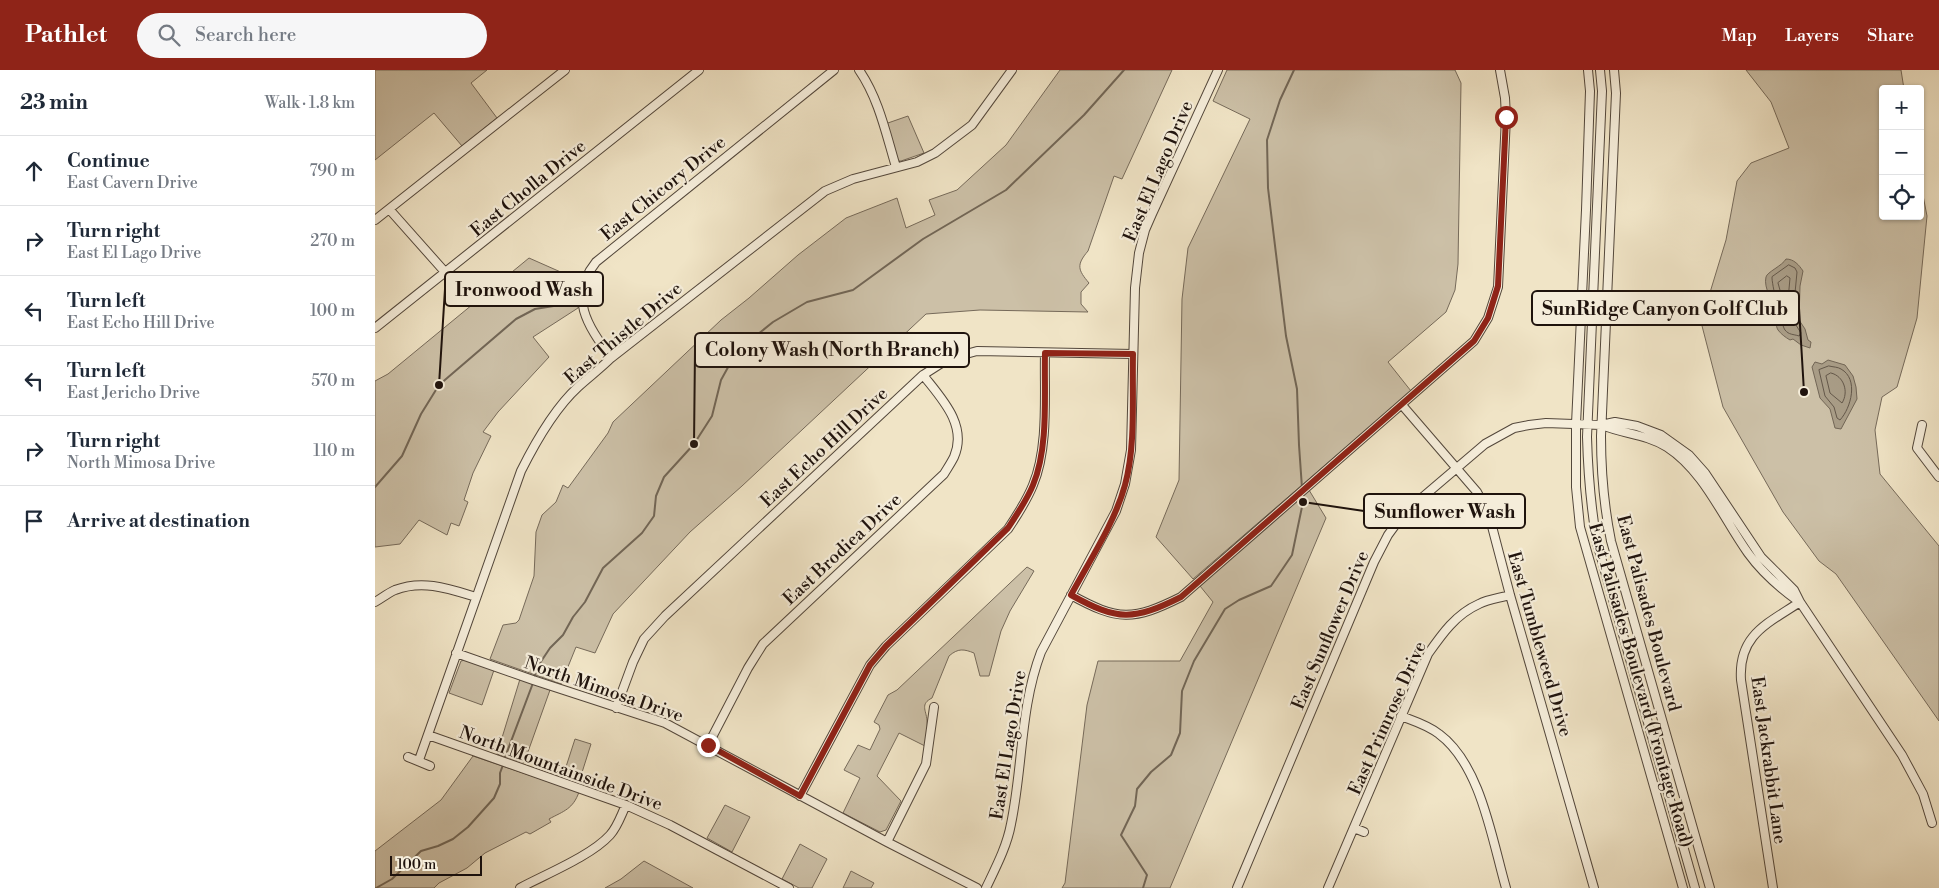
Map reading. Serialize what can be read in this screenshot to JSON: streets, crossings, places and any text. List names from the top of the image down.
{
  "streets": {
    "street": [
      "East El Lago Drive",
      "East Cholla Drive",
      "East Chicory Drive",
      "East Thistle Drive",
      "East Echo Hill Drive",
      "East Brodiea Drive",
      "East Palisades Boulevard",
      "East Sunflower Drive",
      "East Tumbleweed Drive",
      "East Palisades Boulevard (Frontage Road)",
      "North Mimosa Drive",
      "East Primrose Drive",
      "East Jackrabbit Lane",
      "North Mountainside Drive"
    ]
  },
  "crossings": [
    ["East El Lago Drive", "East Echo Hill Drive"],
    ["East Chicory Drive", "East Thistle Drive"],
    ["East Thistle Drive", "North Mimosa Drive"],
    ["East Thistle Drive", "North Mountainside Drive"],
    ["East Echo Hill Drive", "East Brodiea Drive"],
    ["East Echo Hill Drive", "North Mimosa Drive"],
    ["East Brodiea Drive", "North Mimosa Drive"],
    ["East Palisades Boulevard", "East Sunflower Drive"],
    ["East Sunflower Drive", "East Tumbleweed Drive"],
    ["East Sunflower Drive", "East Palisades Boulevard (Frontage Road)"],
    ["East Sunflower Drive", "East Jackrabbit Lane"],
    ["East Tumbleweed Drive", "East Primrose Drive"]
  ],
  "places": [
    "Ironwood Wash",
    "SunRidge Canyon Golf Club",
    "Colony Wash (North Branch)",
    "Sunflower Wash"
  ],
  "scale_bar": "100 m",
  "page": {
    "header": "Pathlet",
    "search": "Search here",
    "nav": ["Map", "Layers", "Share"],
    "heading": ["23 min", "Walk · 1.8 km"],
    "map_buttons": ["+", "−"],
    "list": [
      ["Continue", "East Cavern Drive", "790 m"],
      ["Turn right", "East El Lago Drive", "270 m"],
      ["Turn left", "East Echo Hill Drive", "100 m"],
      ["Turn left", "East Jericho Drive", "570 m"],
      ["Turn right", "North Mimosa Drive", "110 m"],
      "Arrive at destination"
    ],
    "scale": "100 m"
  }
}
